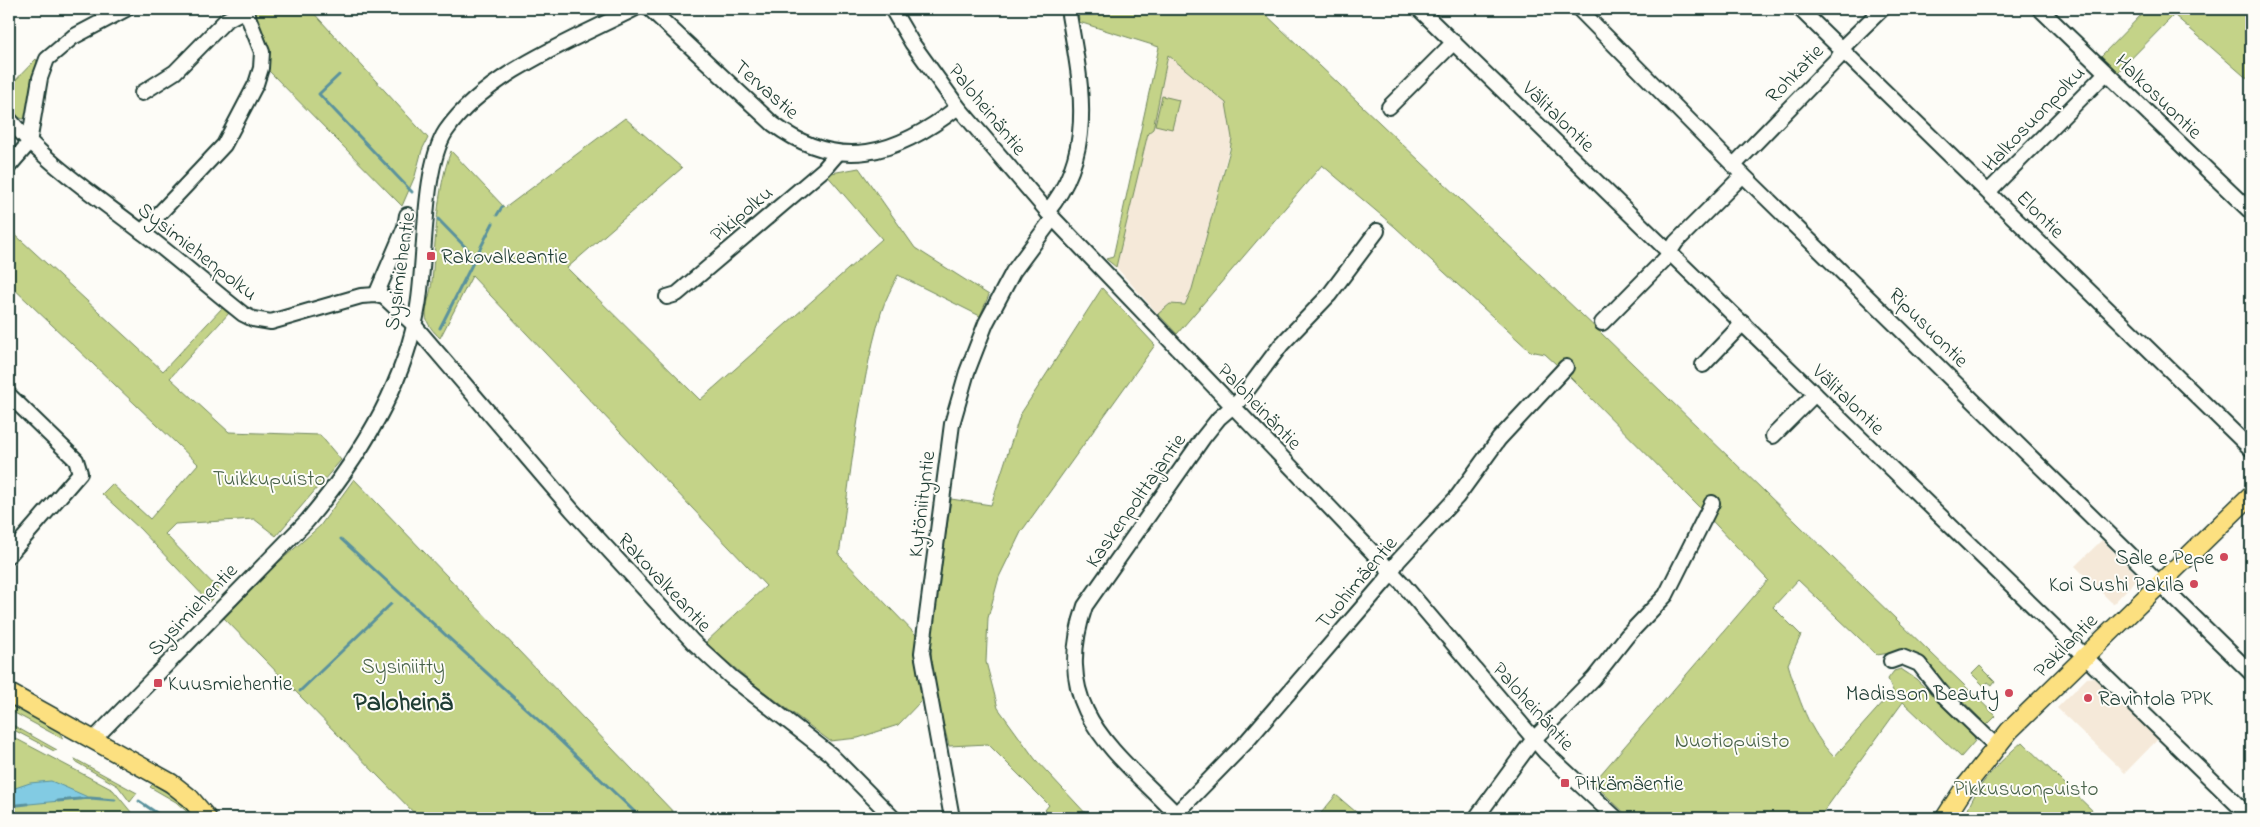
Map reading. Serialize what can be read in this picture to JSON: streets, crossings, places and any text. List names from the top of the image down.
{
  "streets": {
    "main road": ["Pakilantie"],
    "street": [
      "Rohkatie",
      "Tervastie",
      "Halkosuontie",
      "Paloheinäntie",
      "Välitalontie",
      "Halkosuonpolku",
      "Pikipolku",
      "Elontie",
      "Sysimiehenpolku",
      "Sysimiehentie",
      "Ripusuontie",
      "Kaskenpolttajantie",
      "Kytöniityntie",
      "Rakovalkeantie",
      "Tuohimäentie"
    ]
  },
  "crossings": [
    ["Rohkatie", "Välitalontie"],
    ["Rohkatie", "Elontie"],
    ["Rohkatie", "Ripusuontie"],
    ["Tervastie", "Paloheinäntie"],
    ["Tervastie", "Pikipolku"],
    ["Halkosuontie", "Halkosuonpolku"],
    ["Paloheinäntie", "Kaskenpolttajantie"],
    ["Paloheinäntie", "Kytöniityntie"],
    ["Paloheinäntie", "Tuohimäentie"],
    ["Välitalontie", "Pakilantie"],
    ["Halkosuonpolku", "Elontie"],
    ["Sysimiehentie", "Rakovalkeantie"],
    ["Ripusuontie", "Pakilantie"],
    ["Kaskenpolttajantie", "Tuohimäentie"]
  ],
  "districts": ["Paloheinä"],
  "parks": [
    "Tuikkupuisto",
    "Sysiniitty",
    "Nuotiopuisto",
    "Pikkusuonpuisto"
  ],
  "places": {
    "transit": ["Rakovalkeantie", "Kuusmiehentie", "Pitkämäentie"],
    "other": [
      "Sale e Pepe",
      "Koi Sushi Pakila",
      "Madisson Beauty",
      "Ravintola PPK"
    ]
  }
}
